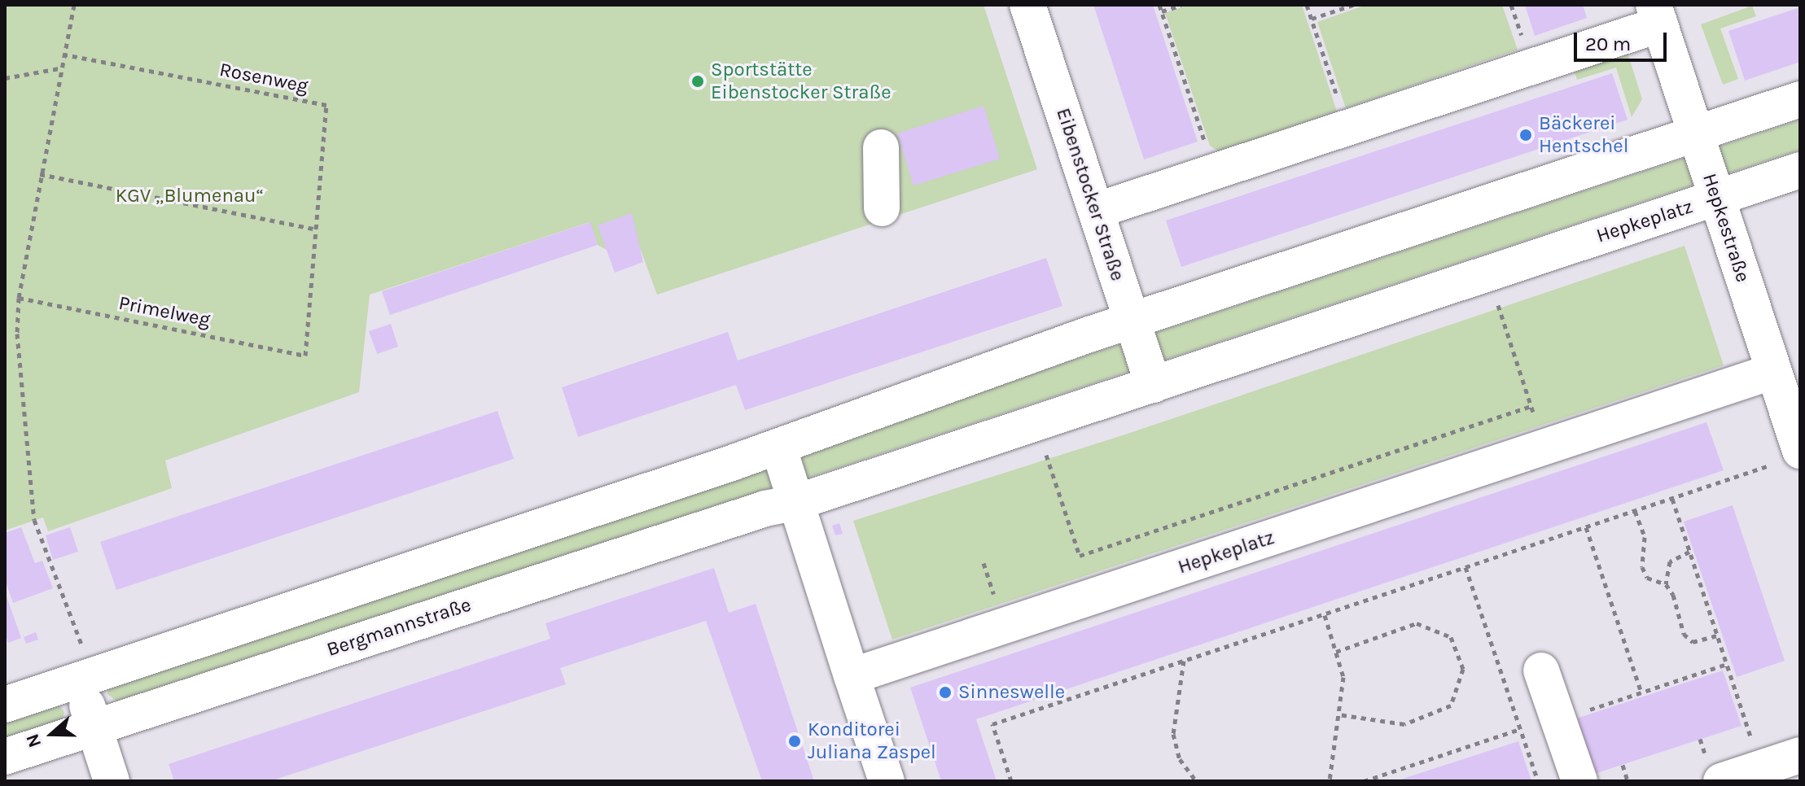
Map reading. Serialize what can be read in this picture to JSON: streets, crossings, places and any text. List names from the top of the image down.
{
  "streets": {
    "street": [
      "Eibenstocker Straße",
      "Hepkeplatz",
      "Hepkestraße",
      "Bergmannstraße"
    ],
    "path": ["Rosenweg", "Primelweg"]
  },
  "crossings": [
    ["Rosenweg", "Primelweg"],
    ["Eibenstocker Straße", "Hepkeplatz"],
    ["Hepkeplatz", "Hepkestraße"],
    ["Hepkeplatz", "Bergmannstraße"]
  ],
  "parks": ["KGV „Blumenau“"],
  "places": [
    "Sportstätte Eibenstocker Straße",
    "Bäckerei Hentschel",
    "Sinneswelle",
    "Konditorei Juliana Zaspel"
  ],
  "scale_bar": "20 m",
  "north": "left"
}
